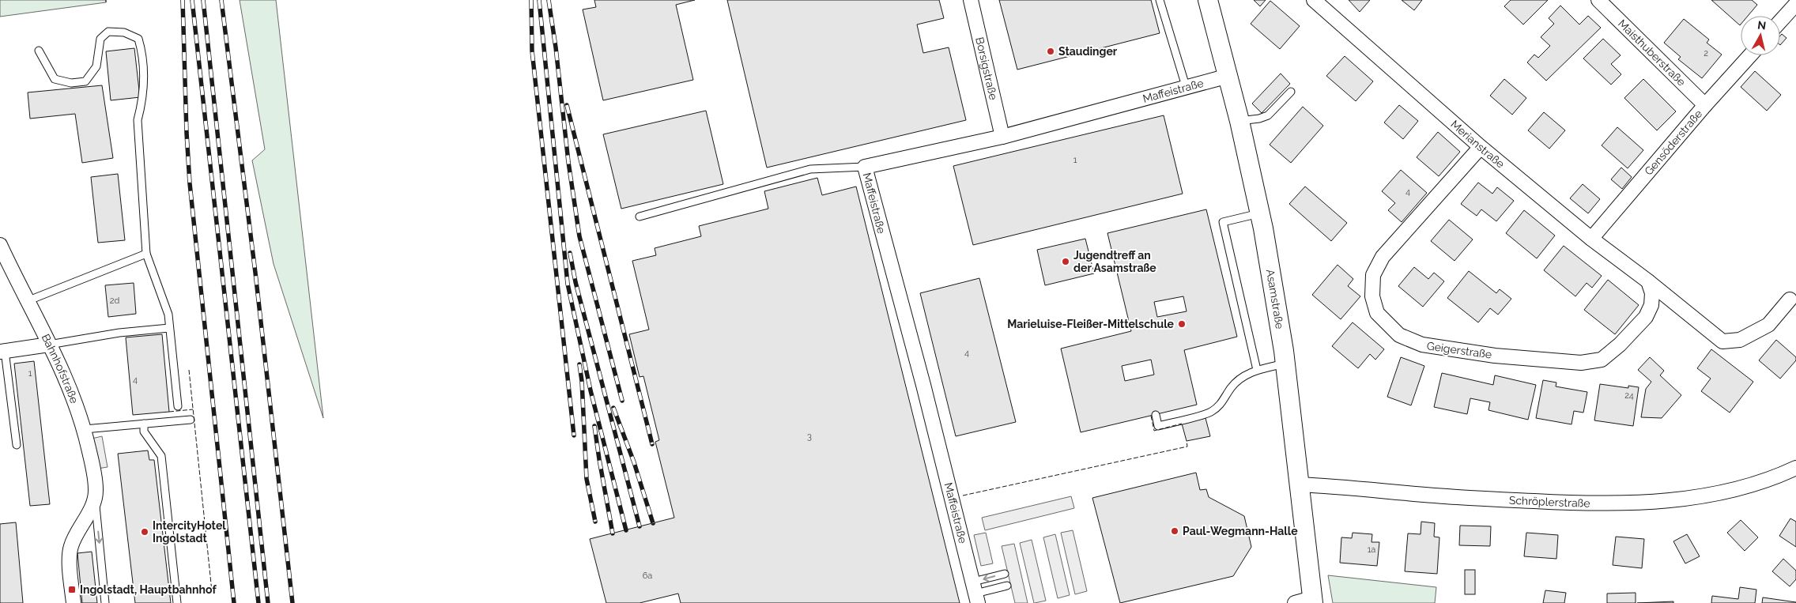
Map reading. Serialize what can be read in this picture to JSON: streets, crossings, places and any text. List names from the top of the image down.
{
  "streets": {
    "street": [
      "Maisthuberstraße",
      "Borsigstraße",
      "Maffeistraße",
      "Gensöderstraße",
      "Merianstraße",
      "Asamstraße",
      "Geigerstraße",
      "Bahnhofstraße",
      "Schröplerstraße"
    ]
  },
  "crossings": [
    ["Maisthuberstraße", "Gensöderstraße"],
    ["Borsigstraße", "Maffeistraße"],
    ["Maffeistraße", "Asamstraße"],
    ["Gensöderstraße", "Merianstraße"],
    ["Merianstraße", "Geigerstraße"],
    ["Asamstraße", "Schröplerstraße"]
  ],
  "places": {
    "other": [
      "Staudinger",
      "Jugendtreff an der Asamstraße",
      "Marieluise-Fleißer-Mittelschule",
      "Paul-Wegmann-Halle",
      "IntercityHotel Ingolstadt"
    ],
    "transit": ["Ingolstadt, Hauptbahnhof"]
  },
  "house_numbers": [
    "2",
    "1",
    "4",
    "2d",
    "4",
    "1",
    "4",
    "24",
    "3",
    "1a",
    "6a"
  ],
  "north": "top"
}
